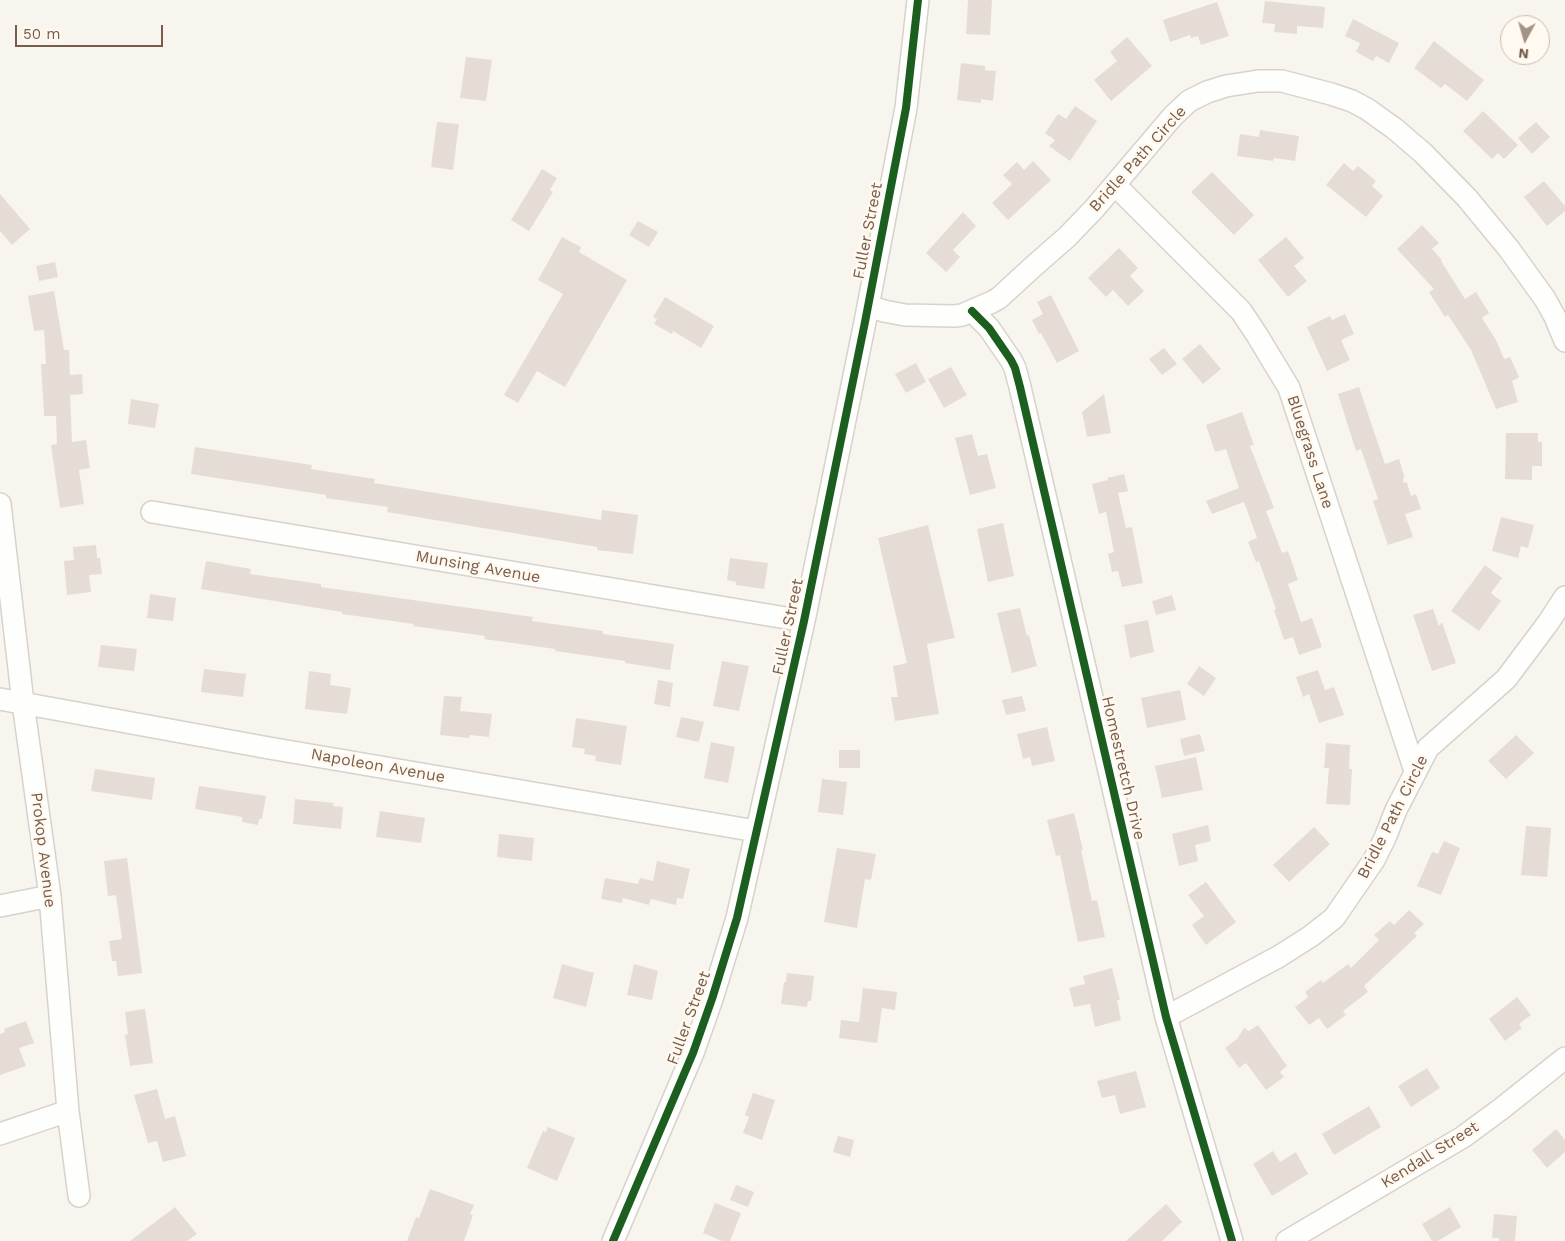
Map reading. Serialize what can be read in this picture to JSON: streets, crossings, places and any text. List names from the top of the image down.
{
  "streets": {
    "street": [
      "Bridle Path Circle",
      "Fuller Street",
      "Bluegrass Lane",
      "Munsing Avenue",
      "Napoleon Avenue",
      "Homestretch Drive",
      "Prokop Avenue",
      "Kendall Street"
    ]
  },
  "crossings": [
    ["Bridle Path Circle", "Fuller Street"],
    ["Bridle Path Circle", "Bluegrass Lane"],
    ["Bridle Path Circle", "Homestretch Drive"],
    ["Fuller Street", "Munsing Avenue"],
    ["Fuller Street", "Napoleon Avenue"],
    ["Napoleon Avenue", "Prokop Avenue"]
  ],
  "scale_bar": "50 m",
  "north": "bottom"
}
